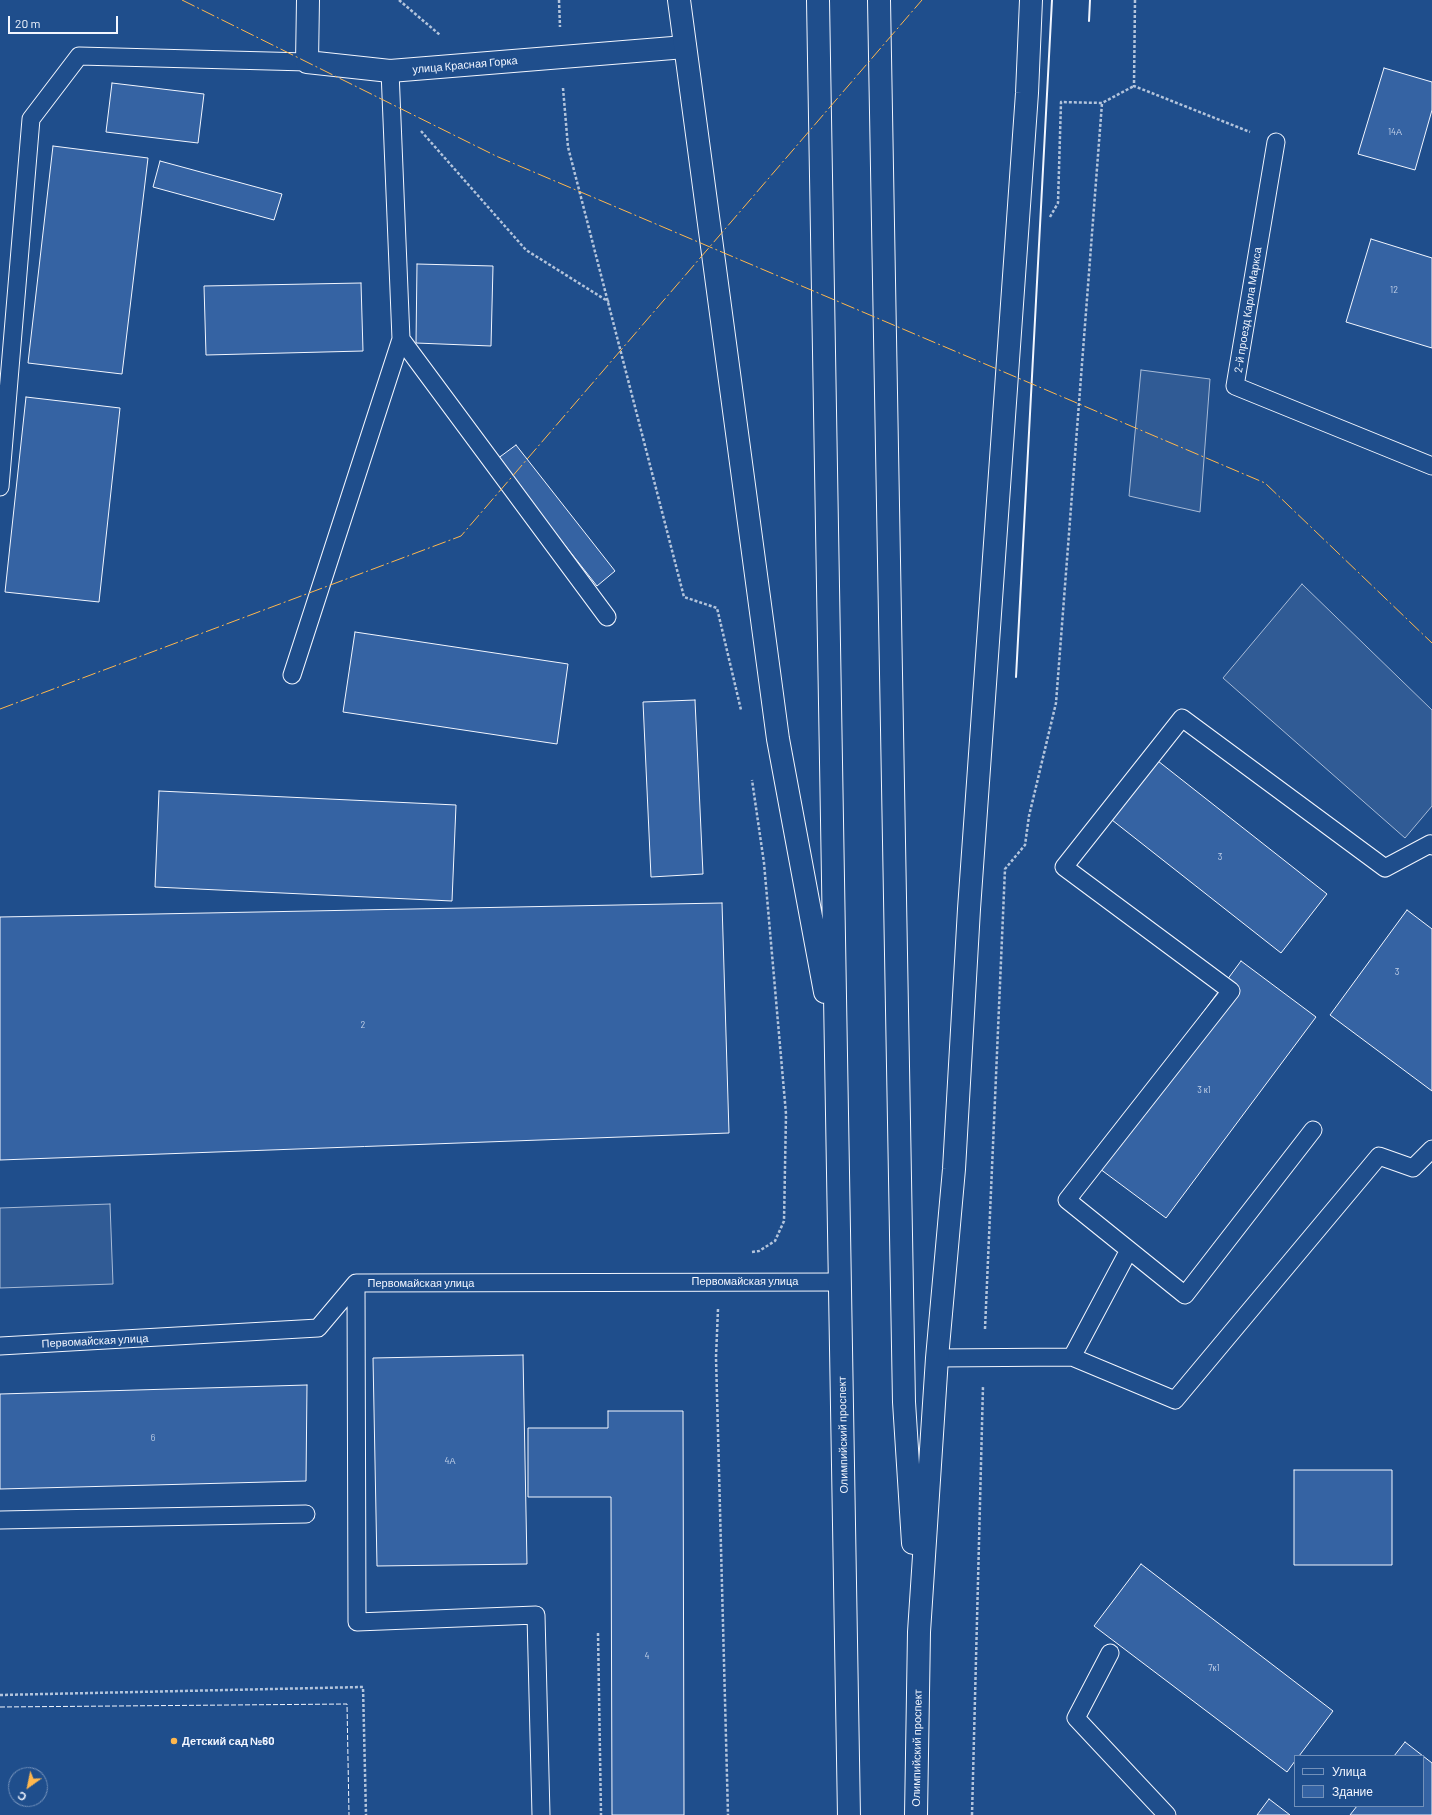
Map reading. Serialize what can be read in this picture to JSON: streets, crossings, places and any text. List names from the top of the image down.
{
  "streets": {
    "main road": ["улица Красная Горка", "Олимпийский проспект"],
    "lane": ["2-й проезд Карла Маркса", "Первомайская улица"]
  },
  "crossings": [
    ["Первомайская улица", "Олимпийский проспект"]
  ],
  "places": ["Детский сад №60"],
  "house_numbers": [
    "14А",
    "12",
    "3",
    "3",
    "2",
    "3 к1",
    "6",
    "4А",
    "4",
    "7к1"
  ],
  "legend": ["Улица", "Здание"],
  "scale_bar": "20 m",
  "north": "bottom left"
}
